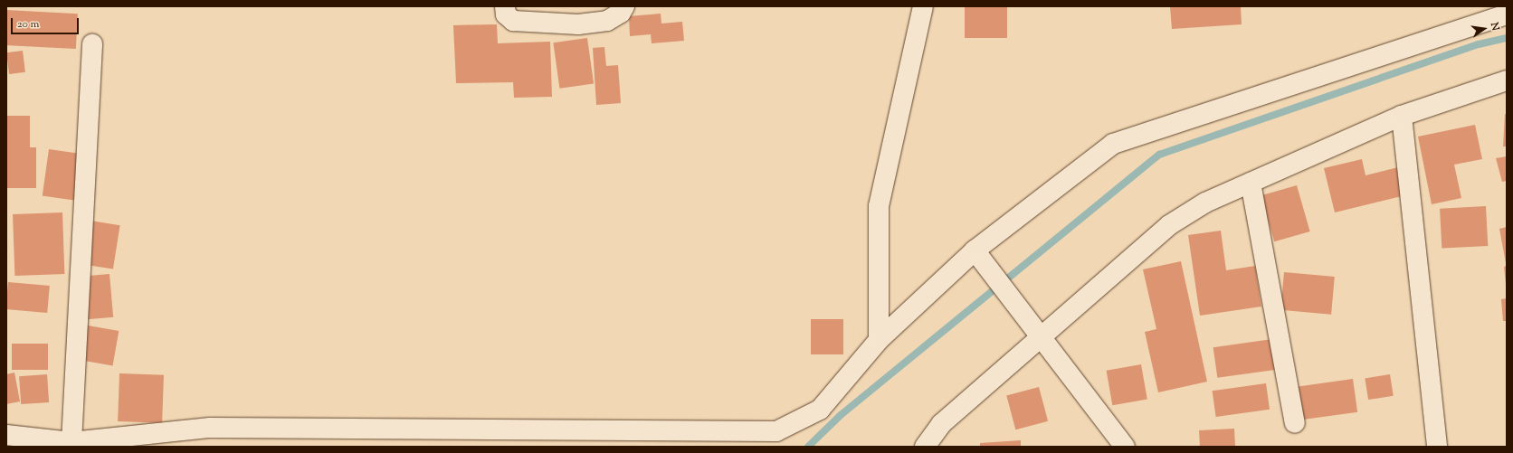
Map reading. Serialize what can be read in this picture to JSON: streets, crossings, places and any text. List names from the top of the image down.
{
  "scale_bar": "20 m",
  "north": "right"
}
